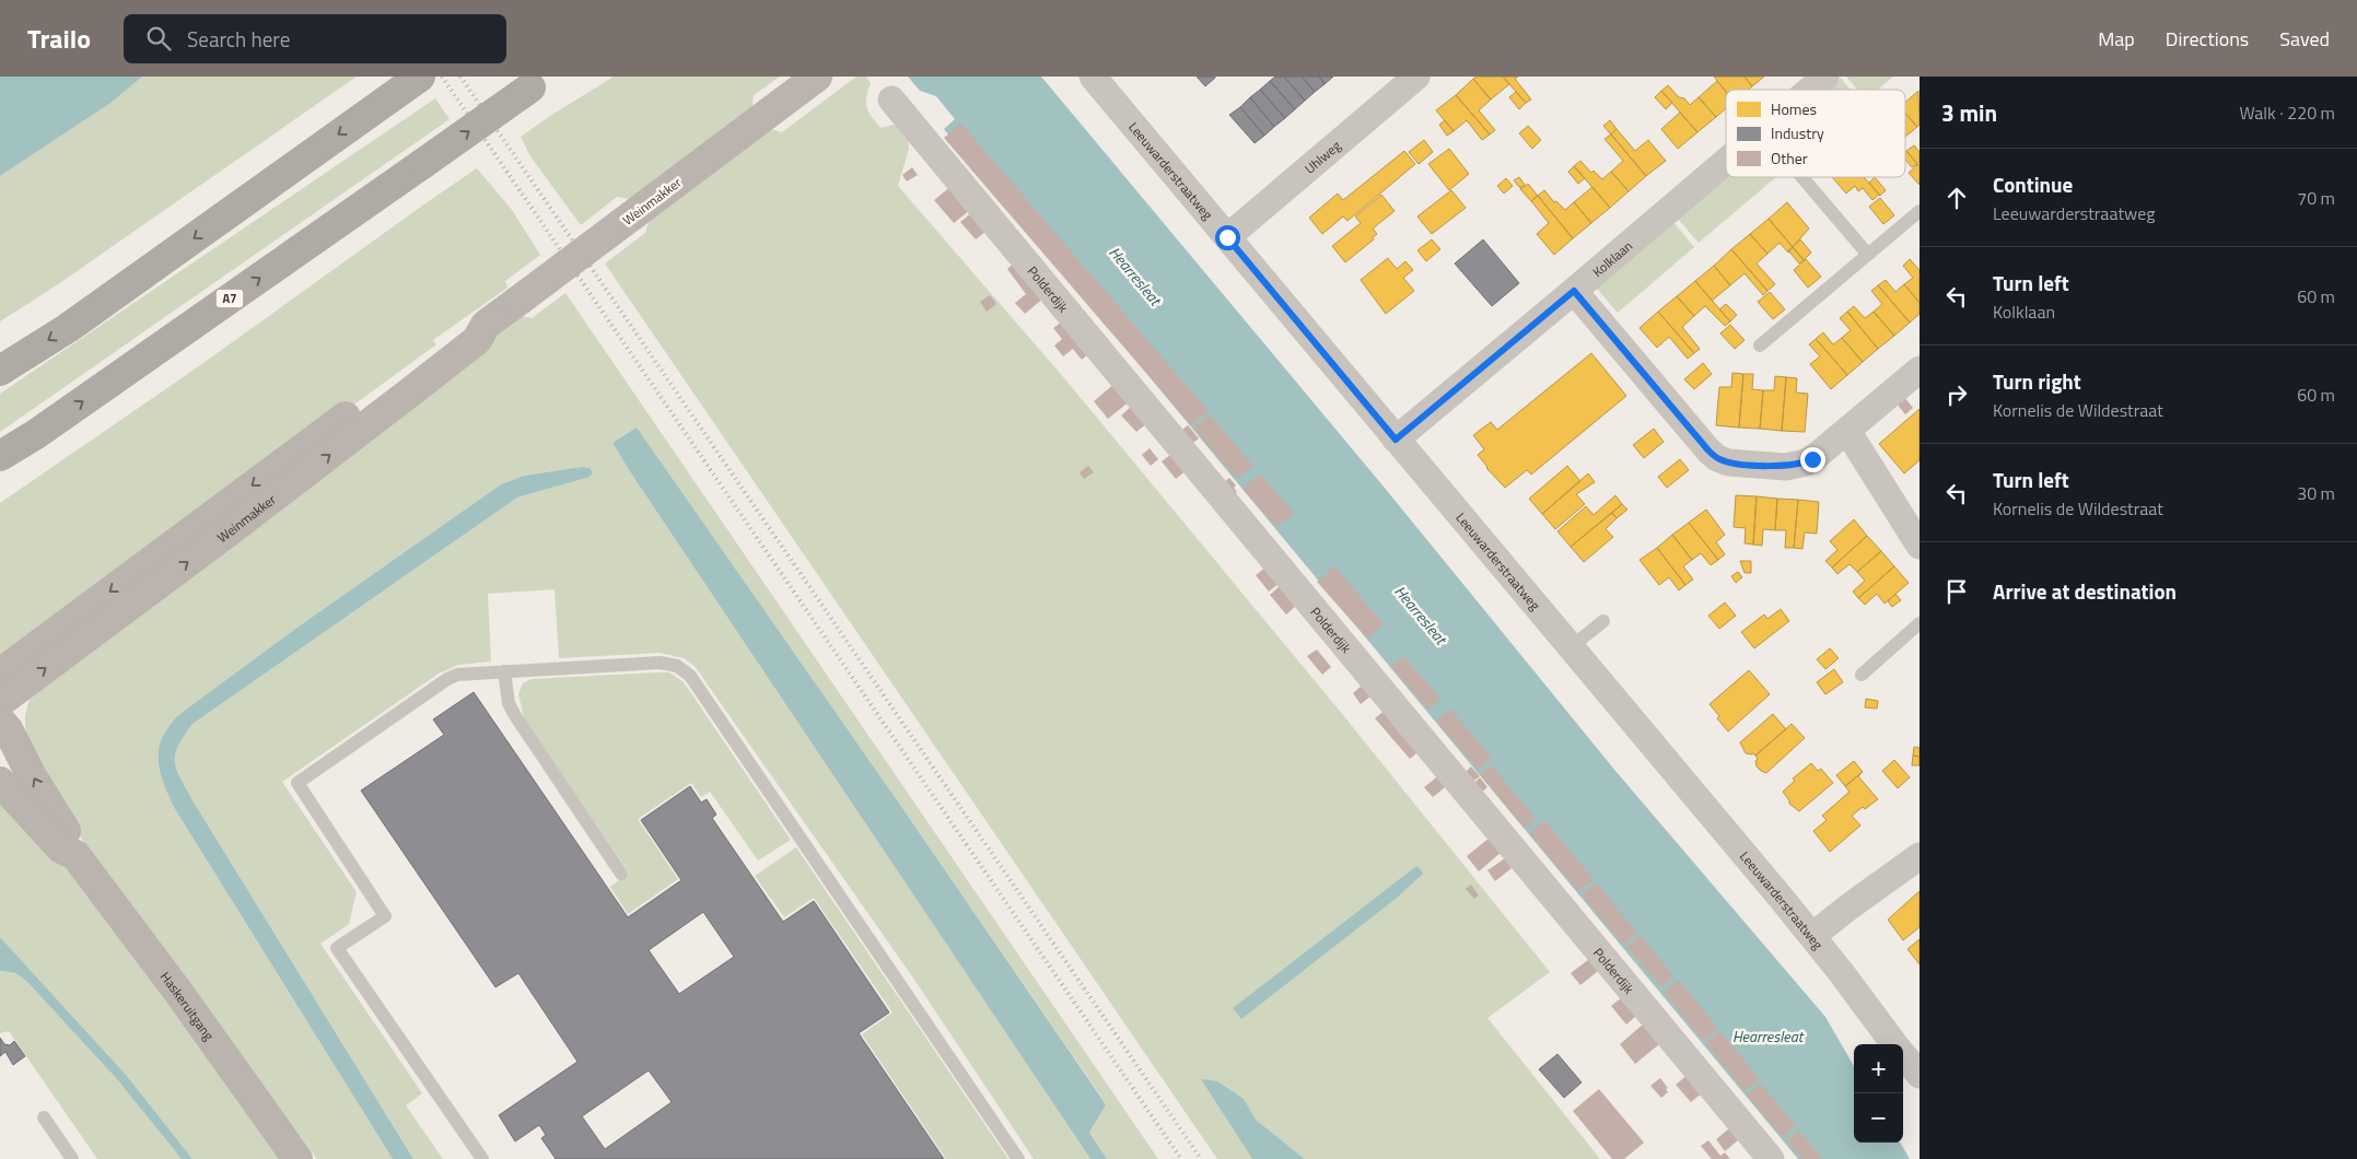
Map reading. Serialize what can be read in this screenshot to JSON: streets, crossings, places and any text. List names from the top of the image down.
{
  "streets": {
    "highway": ["A7"],
    "main road": ["Weinmakker", "Haskeruitgang"],
    "street": [
      "Uhlweg",
      "Leeuwarderstraatweg",
      "Kolklaan",
      "Polderdijk"
    ]
  },
  "crossings": [
    ["Uhlweg", "Leeuwarderstraatweg"],
    ["Leeuwarderstraatweg", "Kolklaan"]
  ],
  "water": ["Hearresleat"],
  "legend": ["Homes", "Industry", "Other"],
  "page": {
    "header": "Trailo",
    "search": "Search here",
    "nav": ["Map", "Directions", "Saved"],
    "heading": ["3 min", "Walk · 220 m"],
    "list": [
      ["Continue", "Leeuwarderstraatweg", "70 m"],
      ["Turn left", "Kolklaan", "60 m"],
      ["Turn right", "Kornelis de Wildestraat", "60 m"],
      ["Turn left", "Kornelis de Wildestraat", "30 m"],
      "Arrive at destination"
    ],
    "map_buttons": ["+", "−"]
  }
}
